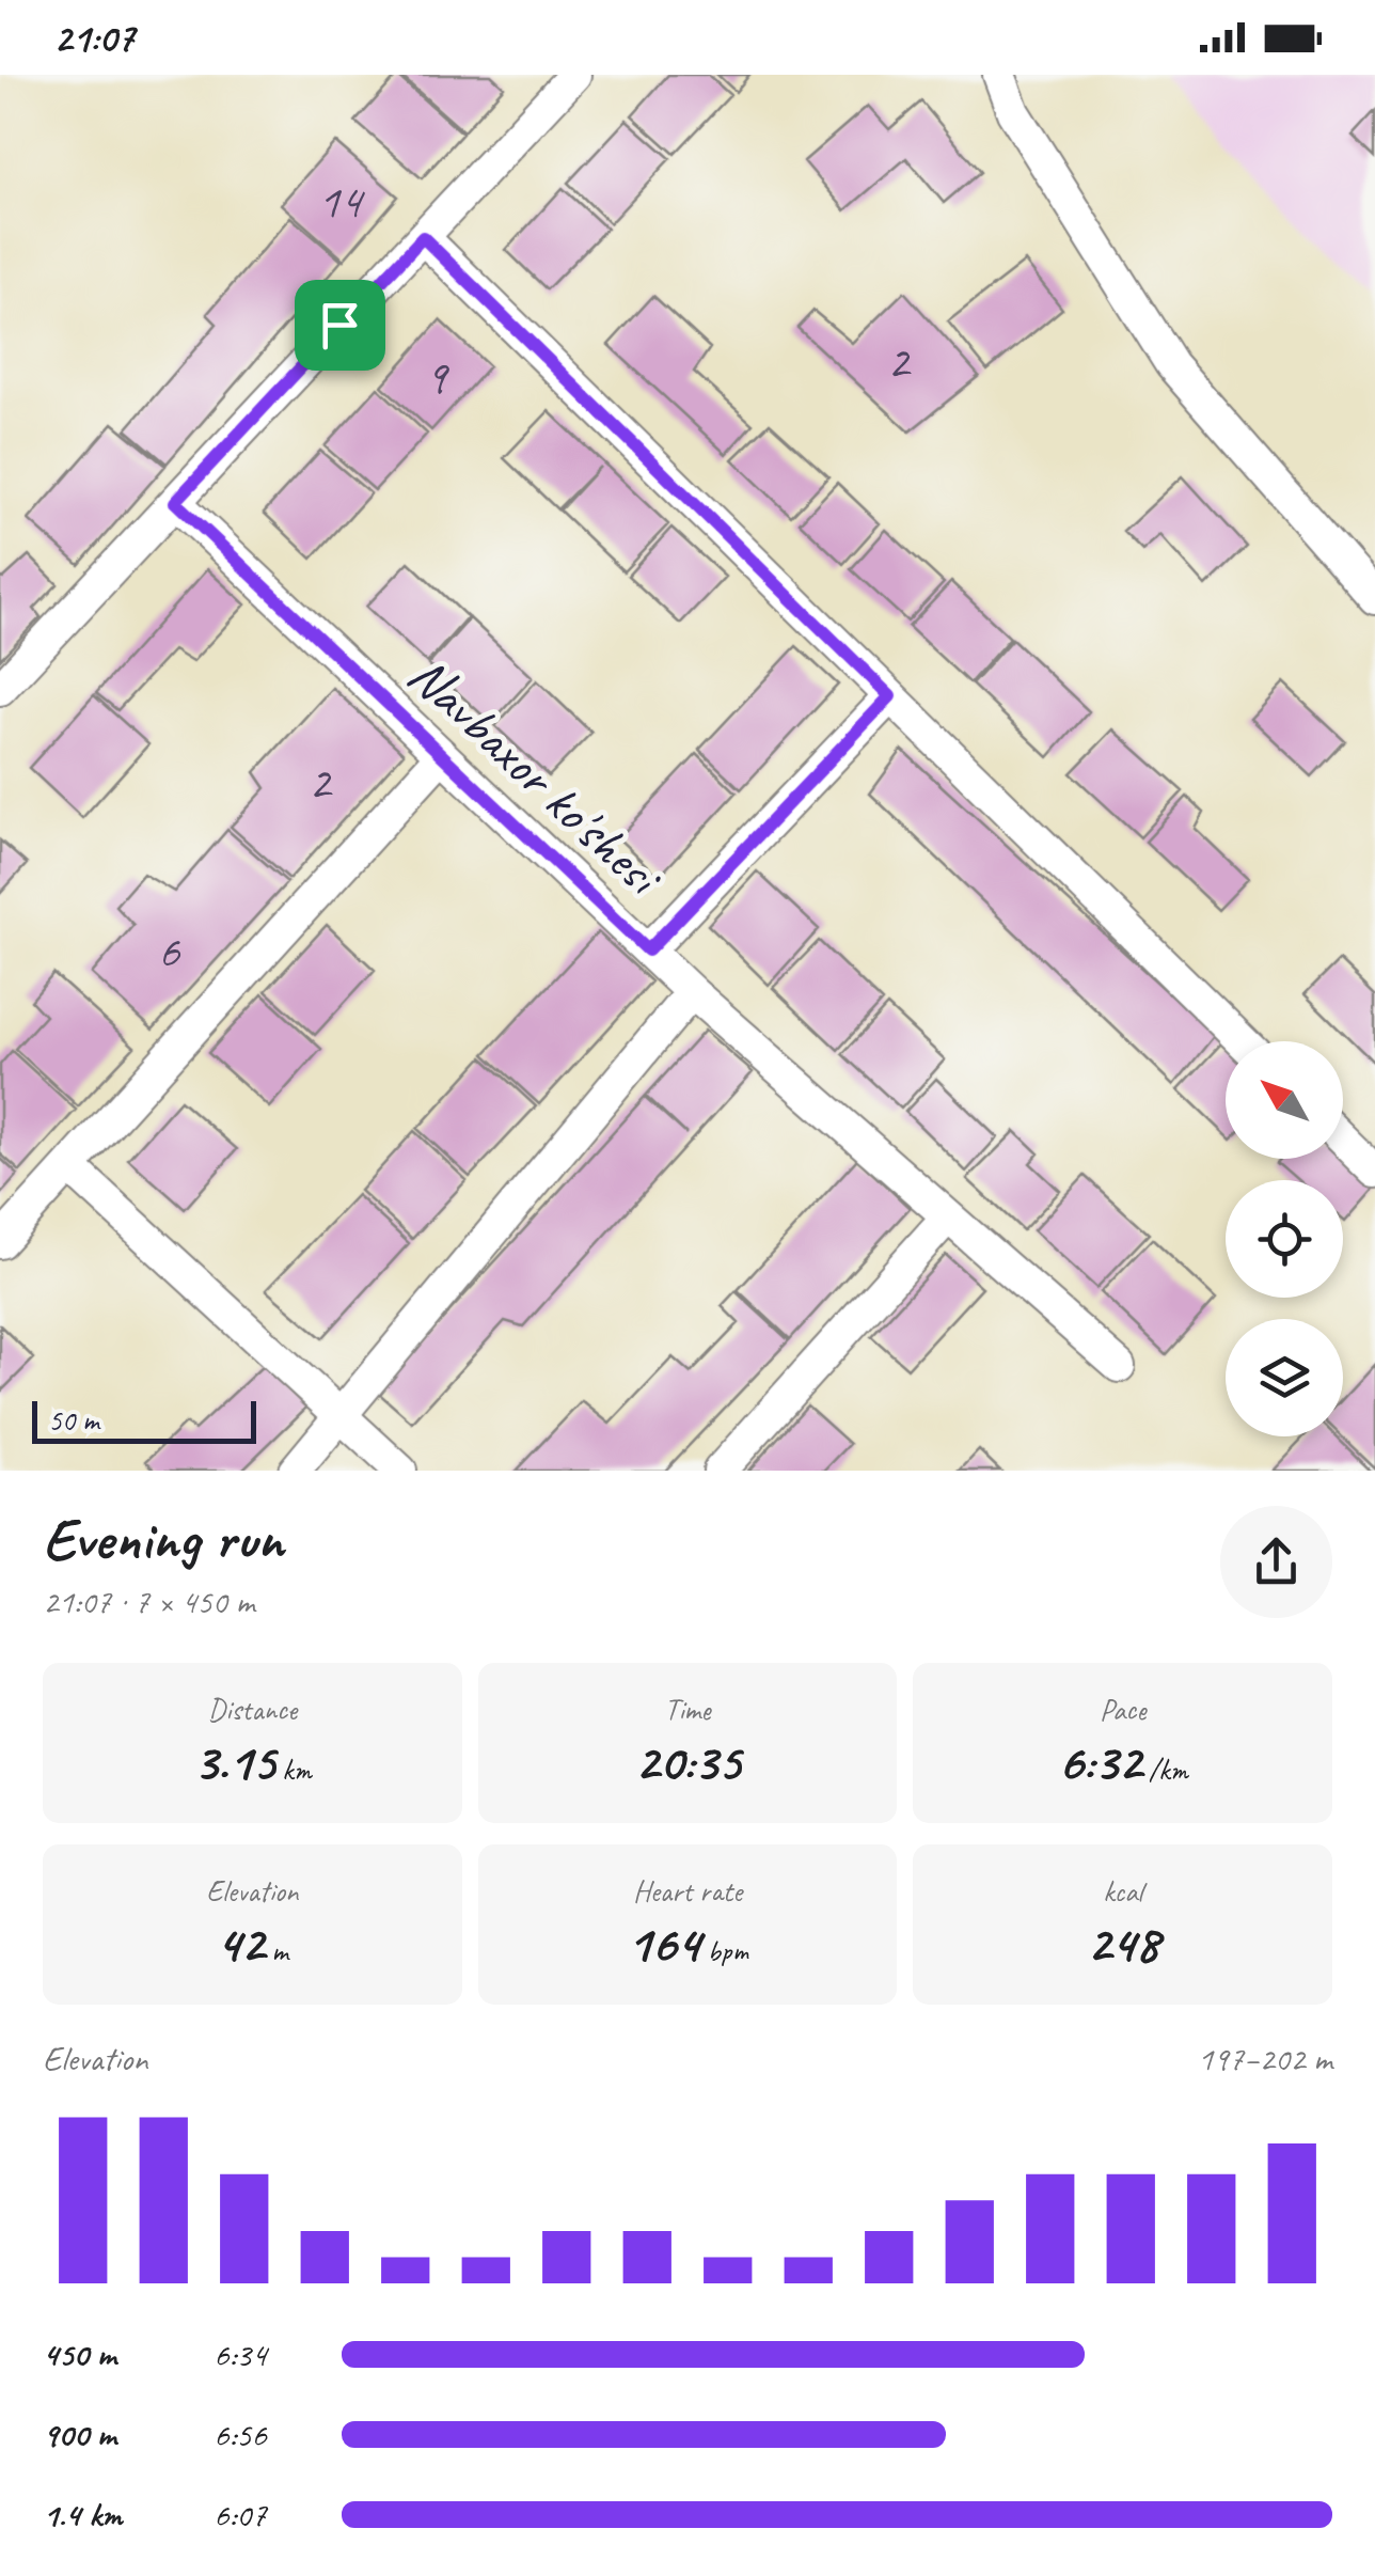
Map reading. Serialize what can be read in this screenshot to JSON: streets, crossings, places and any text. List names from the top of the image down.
{
  "streets": {
    "street": ["Navbaxor ko'shesi"]
  },
  "house_numbers": [
    "14",
    "2",
    "9",
    "2",
    "6"
  ],
  "scale_bar": "50 m",
  "north": "top left",
  "page": {
    "status": "21:07",
    "scale": "50 m",
    "heading": ["Evening run", "21:07 · 7 × 450 m"],
    "stats": [
      ["Distance", "3.15 km"],
      ["Time", "20:35"],
      ["Pace", "6:32 /km"],
      ["Elevation", "42 m"],
      ["Heart rate", "164 bpm"],
      ["kcal", "248"]
    ],
    "chart": ["Elevation", "197–202 m"],
    "list": [
      {
        "name": "450 m",
        "note": "6:34"
      },
      {
        "name": "900 m",
        "note": "6:56"
      },
      {
        "name": "1.4 km",
        "note": "6:07"
      }
    ]
  }
}
